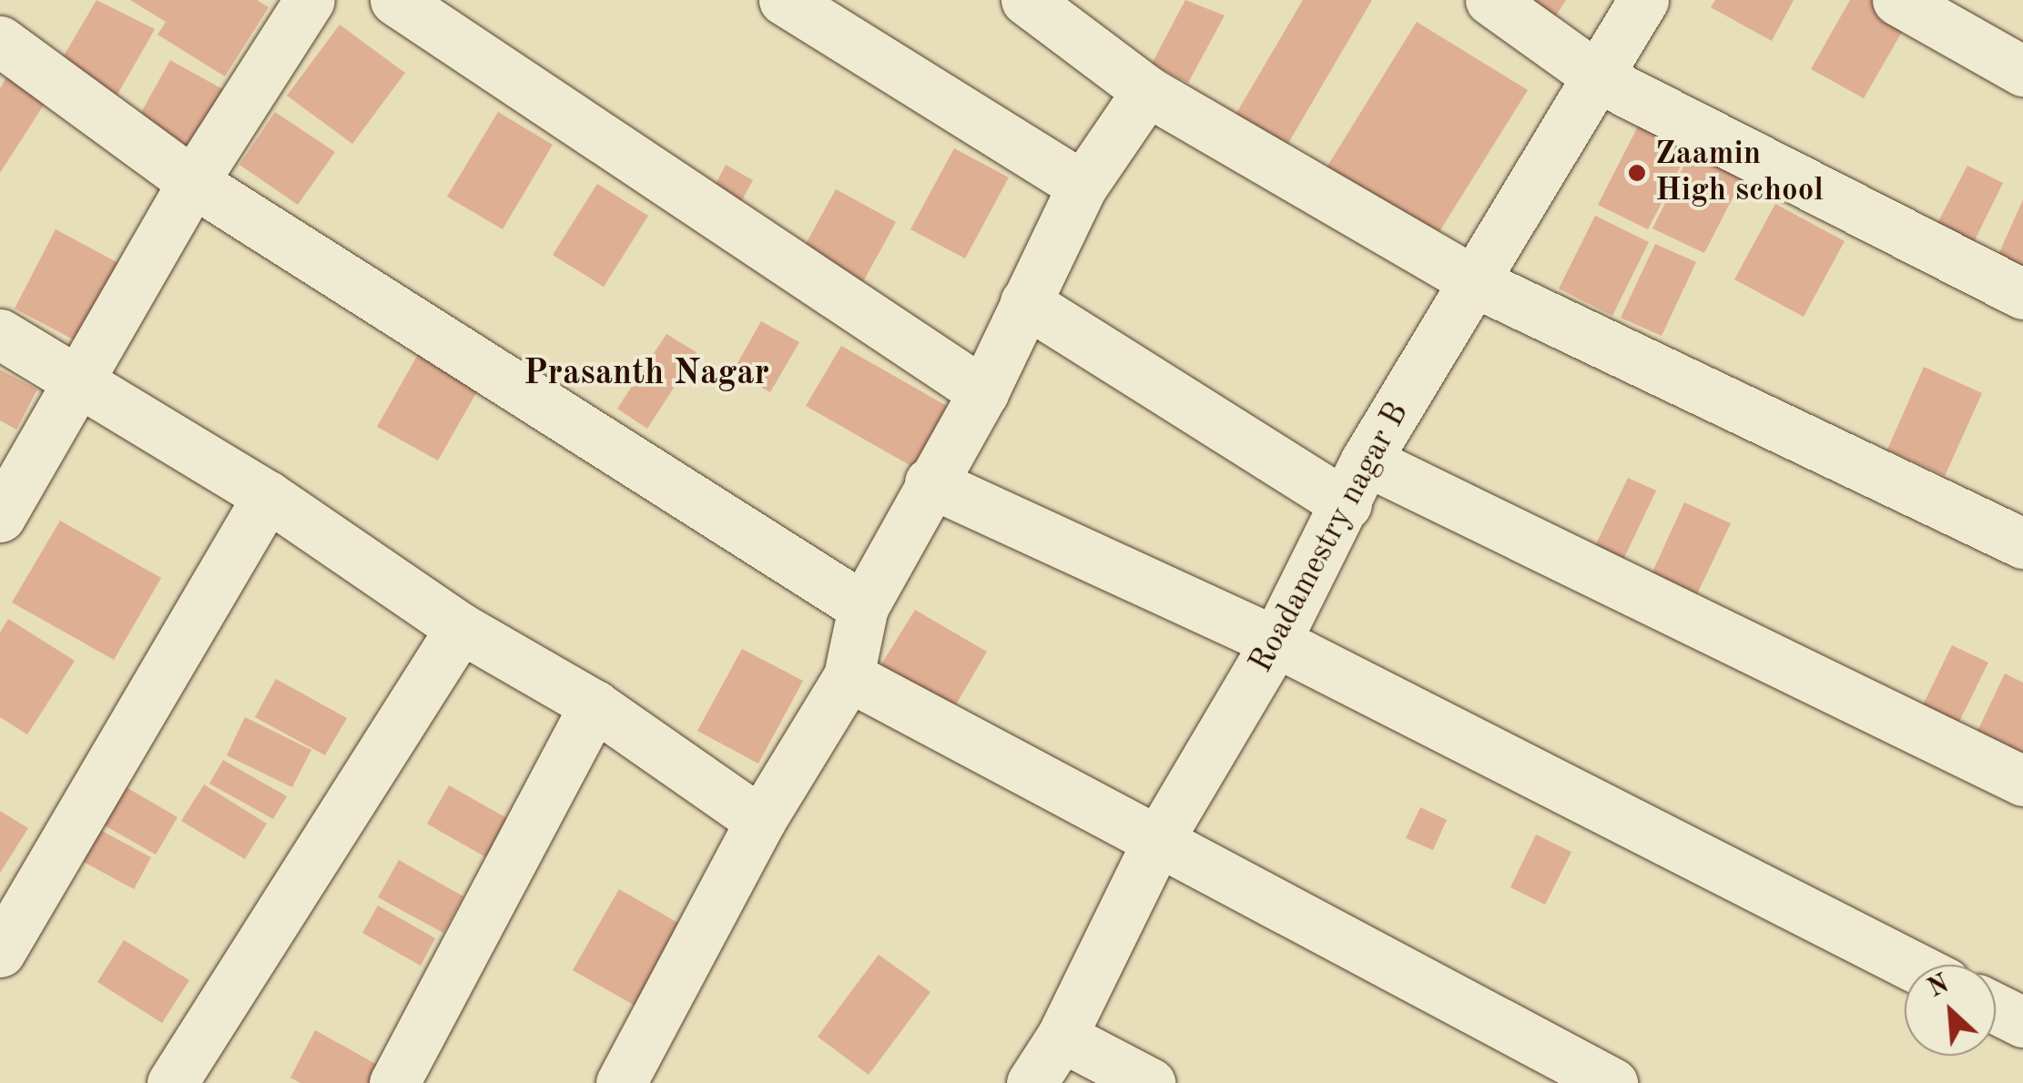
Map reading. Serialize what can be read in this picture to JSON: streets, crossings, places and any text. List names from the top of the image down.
{
  "streets": {
    "street": ["Roadamestry nagar B"]
  },
  "districts": ["Prasanth Nagar"],
  "places": ["Zaamin High school"],
  "north": "top left"
}
